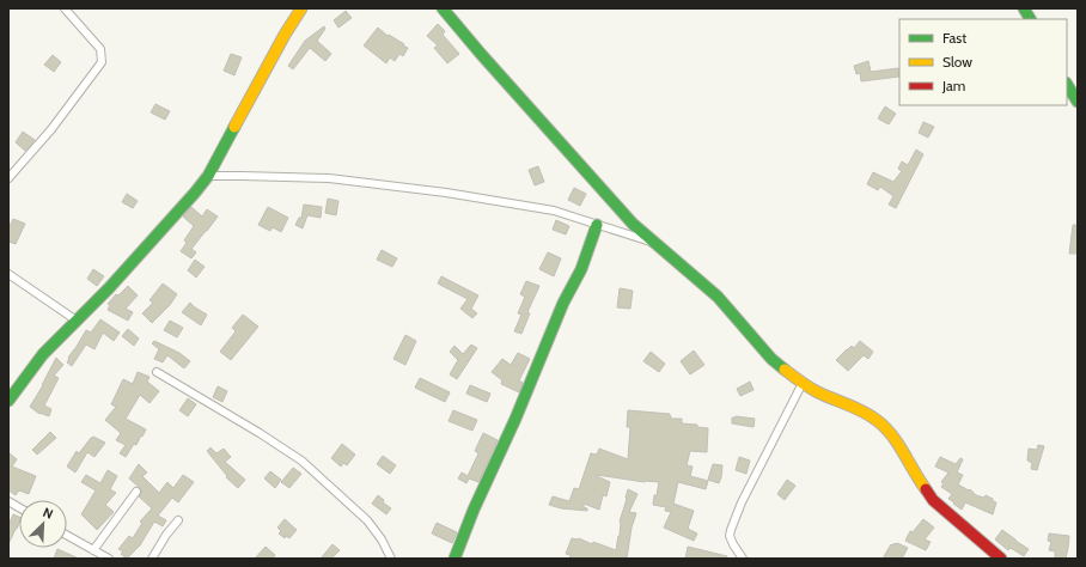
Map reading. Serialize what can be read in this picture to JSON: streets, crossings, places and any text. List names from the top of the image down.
{
  "legend": ["Fast", "Slow", "Jam"],
  "north": "top right"
}
